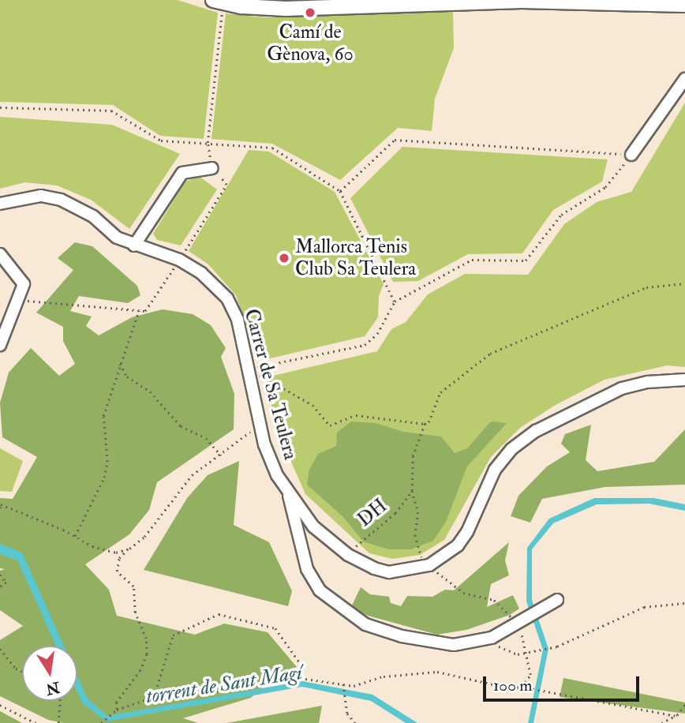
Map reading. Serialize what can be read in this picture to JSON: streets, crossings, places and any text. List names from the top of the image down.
{
  "streets": {
    "street": ["Carrer de Sa Teulera"],
    "path": ["DH"]
  },
  "crossings": [
    ["Carrer de Sa Teulera", "DH"]
  ],
  "water": ["torrent de Sant Magí"],
  "places": ["Camí de Gènova, 60", "Mallorca Tenis Club Sa Teulera"],
  "scale_bar": "100 m",
  "north": "bottom"
}
